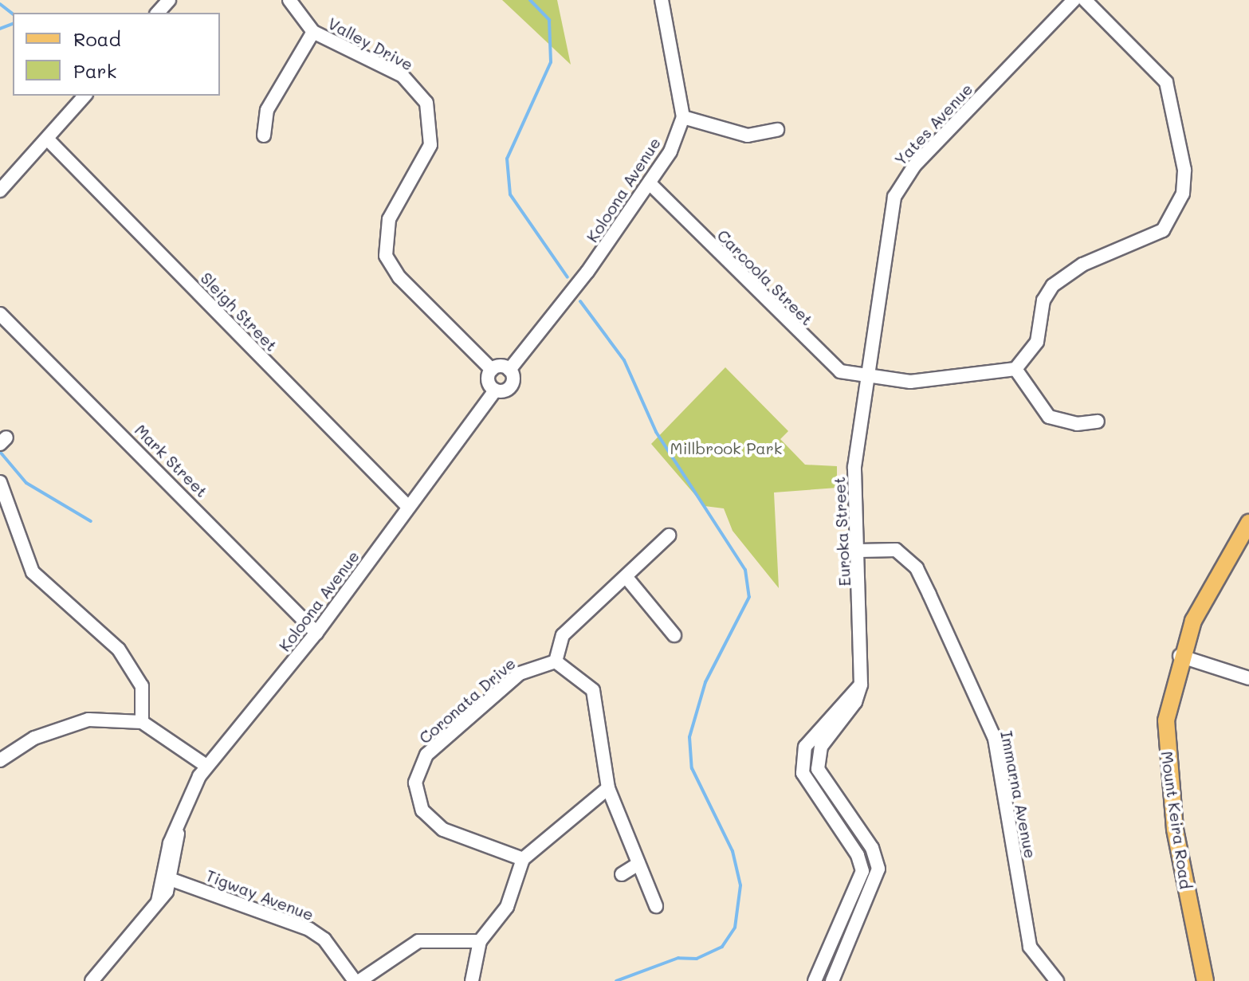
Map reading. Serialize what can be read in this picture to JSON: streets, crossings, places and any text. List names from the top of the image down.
{
  "streets": {
    "main road": ["Mount Keira Road"],
    "street": [
      "Valley Drive",
      "Yates Avenue",
      "Koloona Avenue",
      "Carcoola Street",
      "Sleigh Street",
      "Mark Street",
      "Euroka Street",
      "Coronata Drive",
      "Immarna Avenue",
      "Tigway Avenue"
    ]
  },
  "crossings": [
    ["Yates Avenue", "Carcoola Street"],
    ["Yates Avenue", "Euroka Street"],
    ["Koloona Avenue", "Carcoola Street"],
    ["Koloona Avenue", "Sleigh Street"],
    ["Koloona Avenue", "Mark Street"],
    ["Koloona Avenue", "Tigway Avenue"],
    ["Carcoola Street", "Euroka Street"],
    ["Euroka Street", "Immarna Avenue"]
  ],
  "parks": ["Millbrook Park"],
  "legend": ["Road", "Park"]
}
